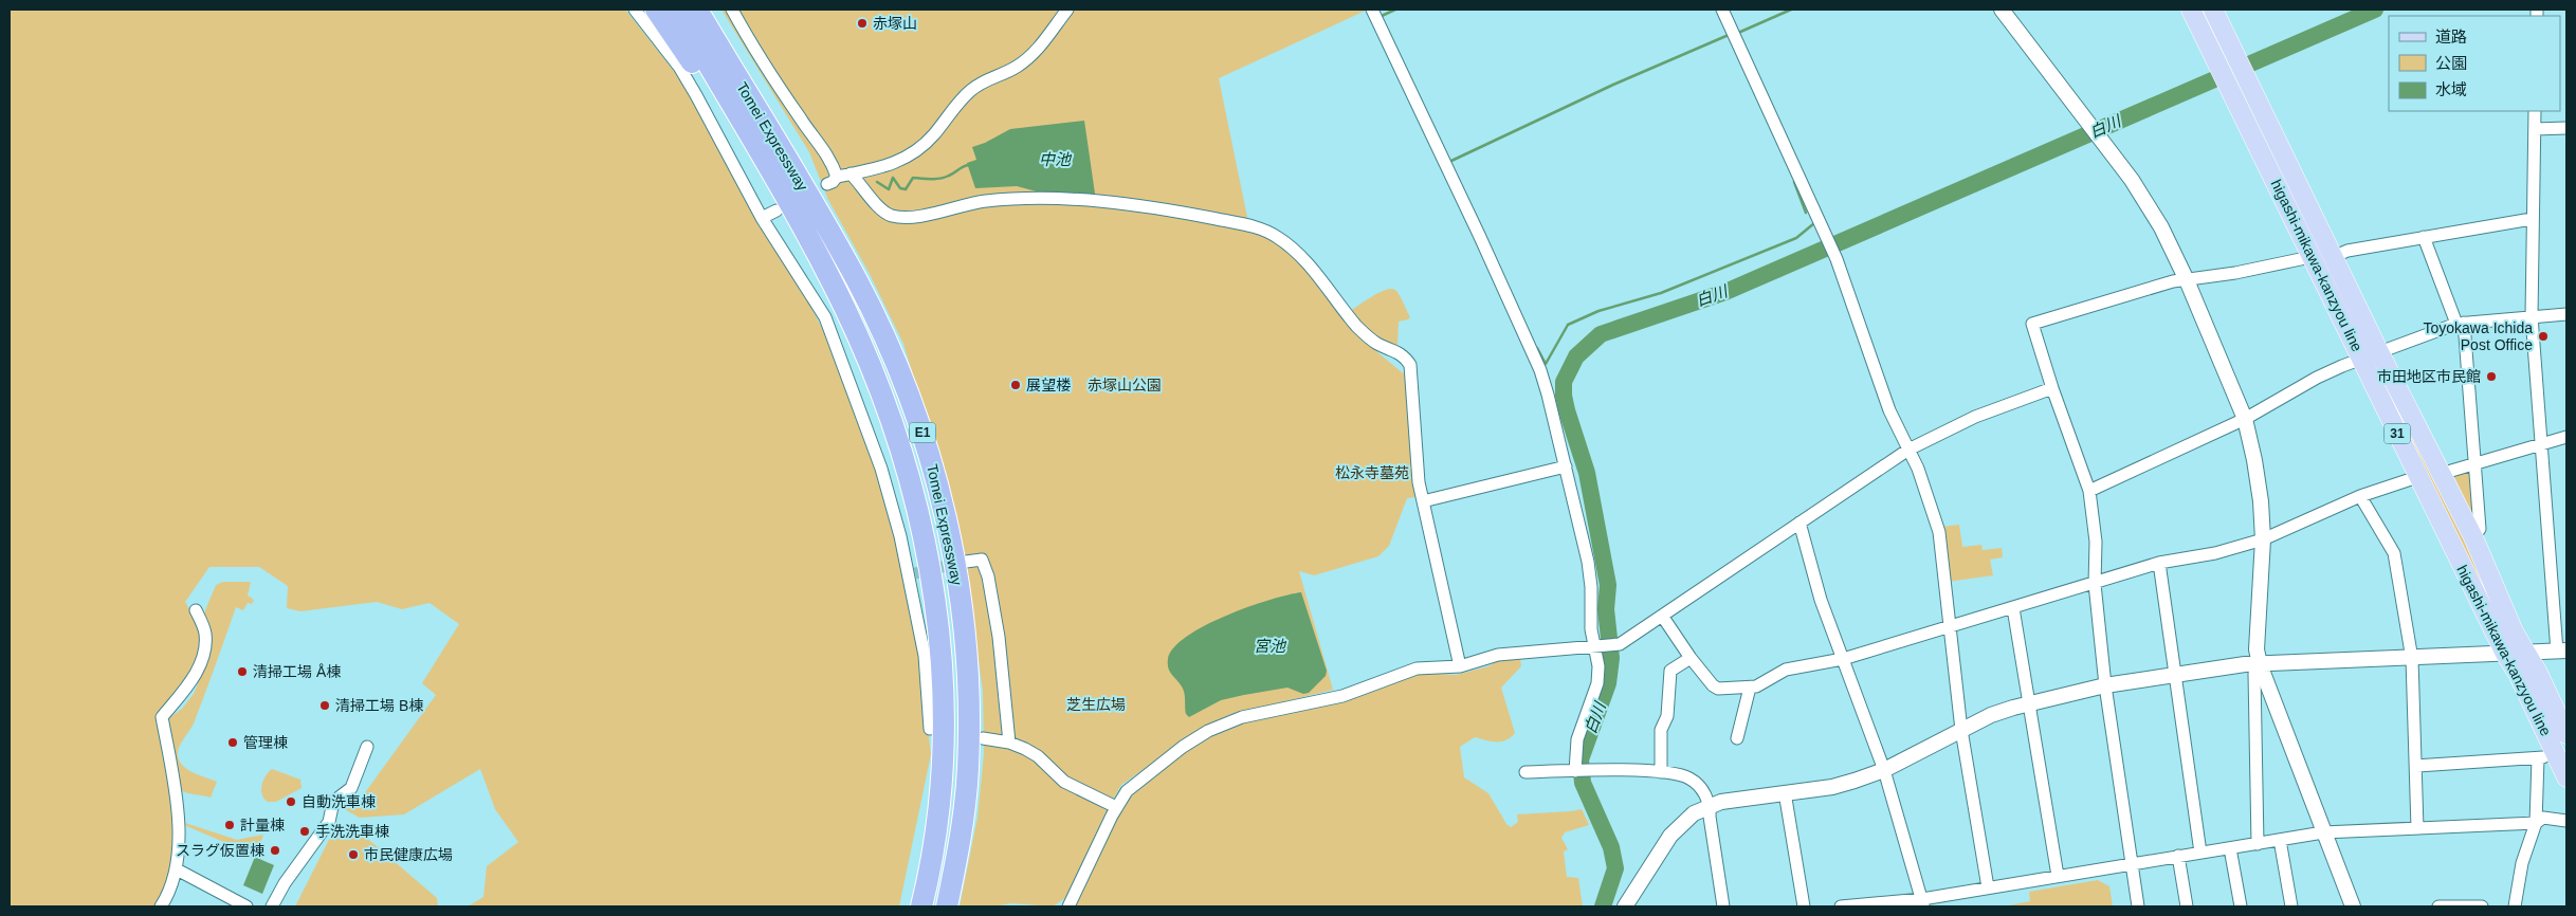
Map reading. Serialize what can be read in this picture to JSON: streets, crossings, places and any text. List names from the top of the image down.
{
  "streets": {
    "highway": ["Tomei Expressway", "E1"],
    "main road": ["higashi-mikawa-kanzyou line", "31"]
  },
  "water": ["白川", "中池", "宮池"],
  "parks": ["赤塚山公園", "松永寺墓苑", "芝生広場"],
  "places": [
    "赤塚山",
    "Toyokawa Ichida Post Office",
    "市田地区市民館",
    "展望楼",
    "清掃工場 Å棟",
    "清掃工場 B棟",
    "管理棟",
    "自動洗車棟",
    "計量棟",
    "手洗洗車棟",
    "スラグ仮置棟",
    "市民健康広場"
  ],
  "legend": ["道路", "公園", "水域"]
}
